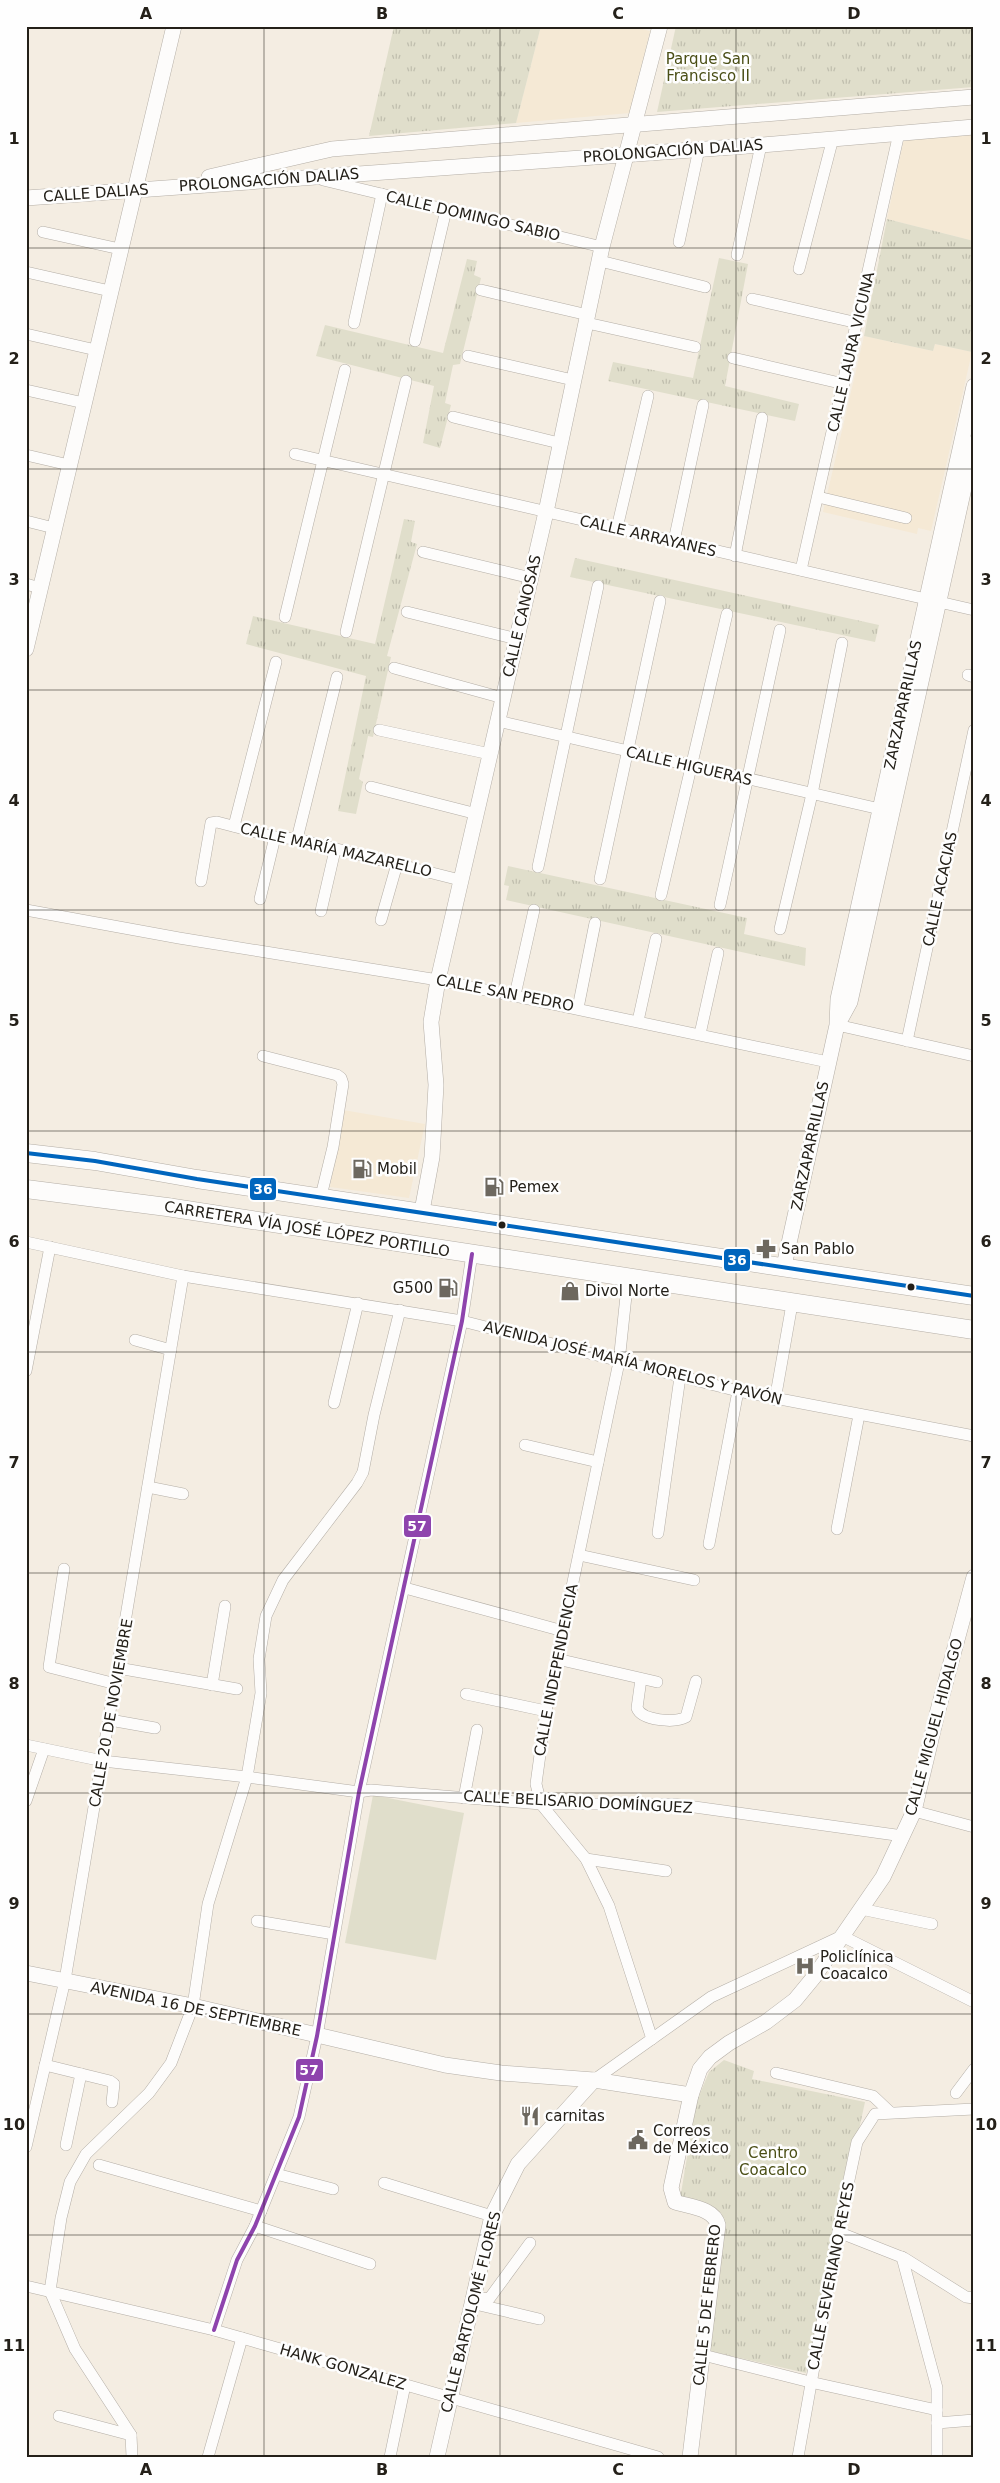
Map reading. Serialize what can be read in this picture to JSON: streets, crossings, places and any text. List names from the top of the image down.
{
  "streets": {
    "main road": ["CARRETERA VÍA JOSÉ LÓPEZ PORTILLO"],
    "street": [
      "PROLONGACIÓN DALIAS",
      "CALLE DALIAS",
      "CALLE DOMINGO SABIO",
      "CALLE LAURA VICUNA",
      "CALLE ARRAYANES",
      "CALLE CANOSAS",
      "ZARZAPARRILLAS",
      "CALLE HIGUERAS",
      "CALLE MARÍA MAZARELLO",
      "CALLE ACACIAS",
      "CALLE SAN PEDRO",
      "AVENIDA JOSÉ MARÍA MORELOS Y PAVÓN",
      "CALLE INDEPENDENCIA",
      "CALLE 20 DE NOVIEMBRE",
      "CALLE MIGUEL HIDALGO",
      "CALLE BELISARIO DOMÍNGUEZ",
      "AVENIDA 16 DE SEPTIEMBRE",
      "CALLE SEVERIANO REYES",
      "CALLE 5 DE FEBRERO",
      "CALLE BARTOLOMÉ FLORES",
      "HANK GONZALEZ"
    ]
  },
  "crossings": [
    ["PROLONGACIÓN DALIAS", "CALLE DALIAS"],
    ["PROLONGACIÓN DALIAS", "CALLE DOMINGO SABIO"],
    ["PROLONGACIÓN DALIAS", "CALLE LAURA VICUNA"],
    ["PROLONGACIÓN DALIAS", "CALLE CANOSAS"],
    ["CALLE DOMINGO SABIO", "CALLE CANOSAS"],
    ["CALLE LAURA VICUNA", "CALLE ARRAYANES"],
    ["CALLE ARRAYANES", "CALLE CANOSAS"],
    ["CALLE ARRAYANES", "ZARZAPARRILLAS"],
    ["CALLE CANOSAS", "CALLE HIGUERAS"],
    ["CALLE CANOSAS", "CALLE MARÍA MAZARELLO"],
    ["CALLE CANOSAS", "CALLE SAN PEDRO"],
    ["ZARZAPARRILLAS", "CALLE HIGUERAS"],
    ["ZARZAPARRILLAS", "CALLE SAN PEDRO"],
    ["CARRETERA VÍA JOSÉ LÓPEZ PORTILLO", "CALLE INDEPENDENCIA"],
    ["AVENIDA JOSÉ MARÍA MORELOS Y PAVÓN", "CALLE INDEPENDENCIA"],
    ["AVENIDA JOSÉ MARÍA MORELOS Y PAVÓN", "CALLE 20 DE NOVIEMBRE"],
    ["CALLE INDEPENDENCIA", "CALLE BELISARIO DOMÍNGUEZ"],
    ["CALLE 20 DE NOVIEMBRE", "CALLE BELISARIO DOMÍNGUEZ"],
    ["CALLE 20 DE NOVIEMBRE", "AVENIDA 16 DE SEPTIEMBRE"],
    ["CALLE MIGUEL HIDALGO", "CALLE BELISARIO DOMÍNGUEZ"],
    ["CALLE MIGUEL HIDALGO", "AVENIDA 16 DE SEPTIEMBRE"],
    ["CALLE MIGUEL HIDALGO", "CALLE 5 DE FEBRERO"],
    ["AVENIDA 16 DE SEPTIEMBRE", "CALLE 5 DE FEBRERO"],
    ["AVENIDA 16 DE SEPTIEMBRE", "CALLE BARTOLOMÉ FLORES"],
    ["CALLE BARTOLOMÉ FLORES", "HANK GONZALEZ"]
  ],
  "parks": ["Parque San Francisco II", "Centro Coacalco"],
  "places": {
    "fuel station": ["Mobil", "Pemex", "G500"],
    "pharmacy": ["San Pablo"],
    "shop": ["Divol Norte"],
    "hospital": ["Policlínica Coacalco"],
    "restaurant": ["carnitas"],
    "public building": ["Correos de México"]
  },
  "lines": ["transit line 36", "transit line 57"],
  "grid": {
    "columns": [
      "A",
      "B",
      "C",
      "D"
    ],
    "rows": [
      "1",
      "2",
      "3",
      "4",
      "5",
      "6",
      "7",
      "8",
      "9",
      "10",
      "11"
    ]
  }
}
